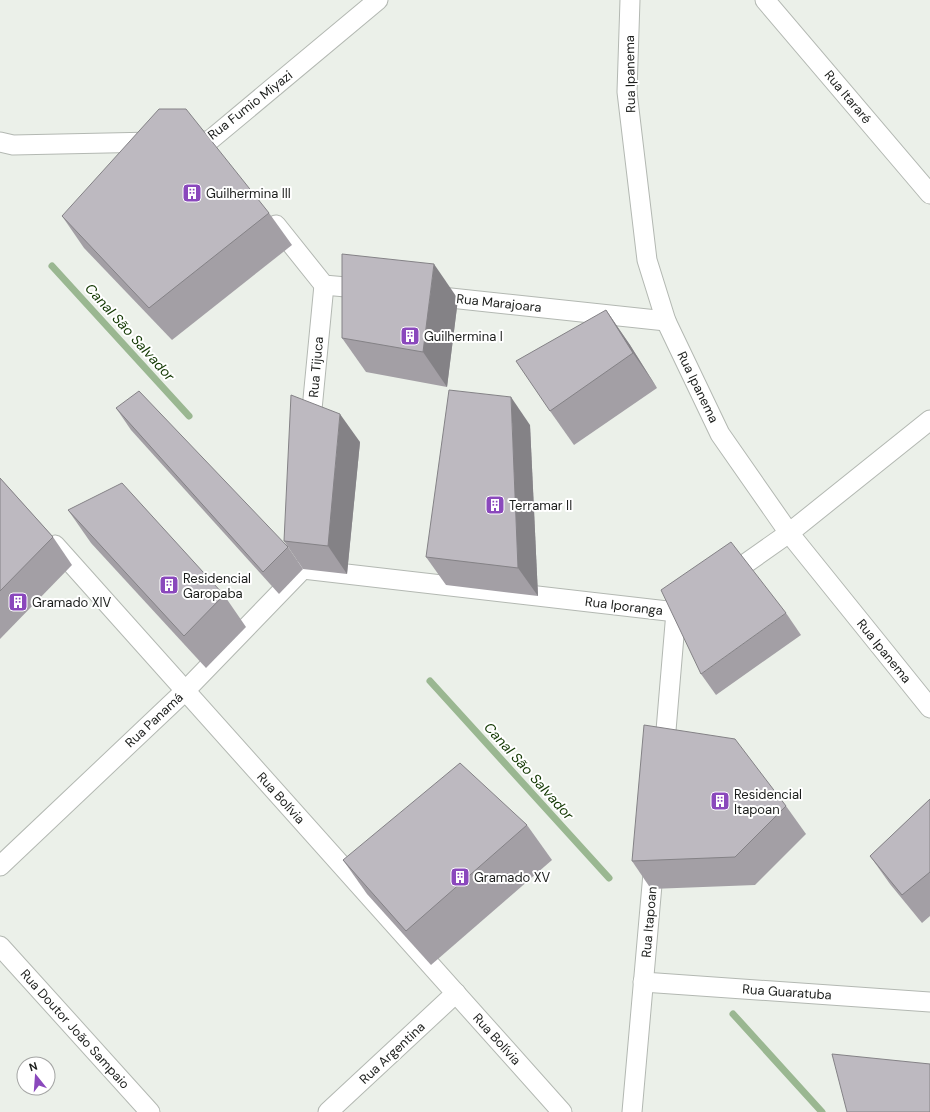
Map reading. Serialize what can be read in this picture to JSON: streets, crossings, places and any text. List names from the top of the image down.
{
  "streets": {
    "street": [
      "Rua Ipanema",
      "Rua Itararé",
      "Rua Fumio Miyazi",
      "Rua Marajoara",
      "Rua Tijuca",
      "Rua Iporanga",
      "Rua Panamá",
      "Rua Bolívia",
      "Rua Itapoan",
      "Rua Guaratuba",
      "Rua Doutor João Sampaio",
      "Rua Argentina"
    ]
  },
  "crossings": [
    ["Rua Ipanema", "Rua Marajoara"],
    ["Rua Ipanema", "Rua Iporanga"],
    ["Rua Iporanga", "Rua Panamá"],
    ["Rua Panamá", "Rua Bolívia"],
    ["Rua Bolívia", "Rua Argentina"],
    ["Rua Itapoan", "Rua Guaratuba"]
  ],
  "water": ["Canal São Salvador"],
  "places": {
    "building": [
      "Guilhermina III",
      "Guilhermina I",
      "Terramar II",
      "Residencial Garopaba",
      "Gramado XIV",
      "Residencial Itapoan",
      "Gramado XV"
    ]
  },
  "north": "top"
}
